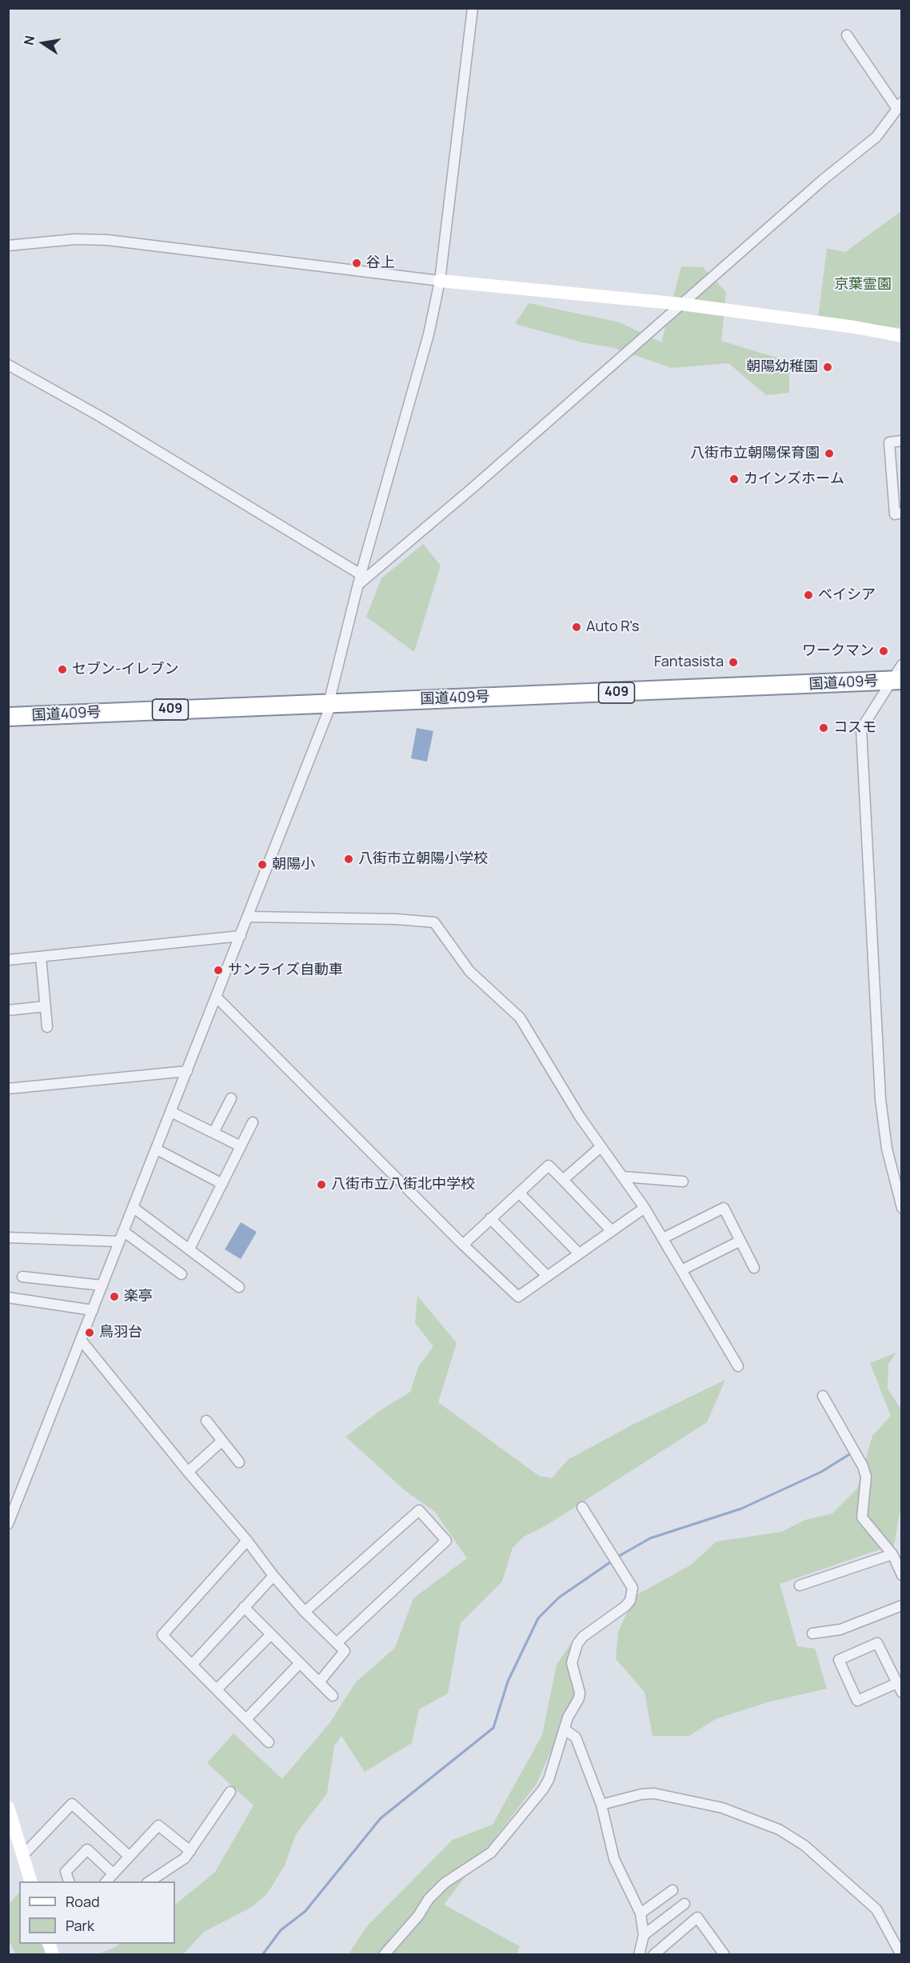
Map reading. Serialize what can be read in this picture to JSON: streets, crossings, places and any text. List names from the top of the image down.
{
  "streets": {
    "highway": ["国道409号", "409"]
  },
  "parks": ["京葉霊園"],
  "places": [
    "谷上",
    "朝陽幼稚園",
    "八街市立朝陽保育園",
    "カインズホーム",
    "ベイシア",
    "Auto R's",
    "ワークマン",
    "Fantasista",
    "セブン-イレブン",
    "コスモ",
    "八街市立朝陽小学校",
    "朝陽小",
    "サンライズ自動車",
    "八街市立八街北中学校",
    "楽亭",
    "鳥羽台"
  ],
  "legend": ["Road", "Park"],
  "north": "left"
}
